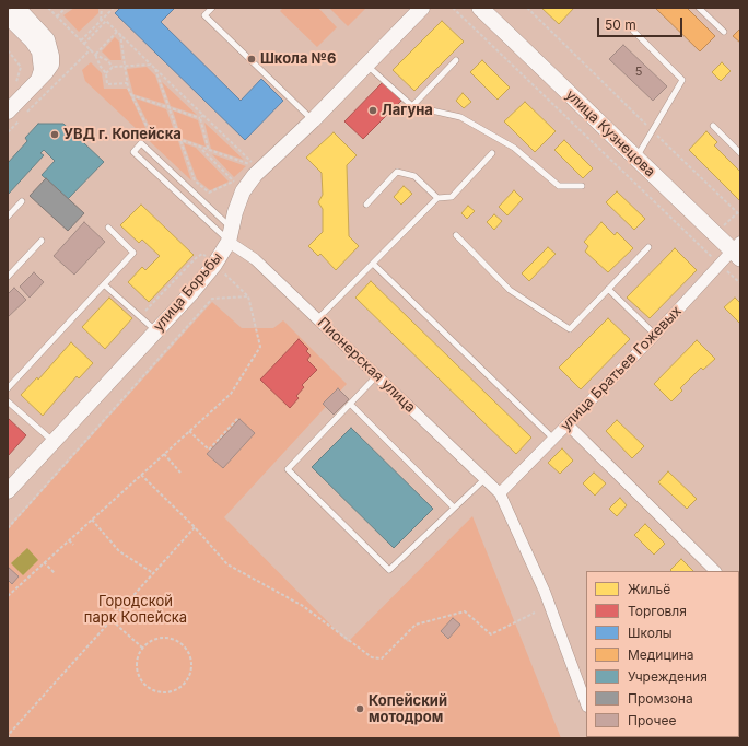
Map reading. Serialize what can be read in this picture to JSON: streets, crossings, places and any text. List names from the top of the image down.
{
  "streets": {
    "main road": ["улица Кузнецова"],
    "street": ["улица Борьбы", "Пионерская улица", "улица Братьев Гожевых"]
  },
  "crossings": [
    ["улица Кузнецова", "улица Братьев Гожевых"],
    ["улица Борьбы", "Пионерская улица"],
    ["Пионерская улица", "улица Братьев Гожевых"]
  ],
  "parks": ["Городской парк Копейска"],
  "places": [
    "Школа №6",
    "Лагуна",
    "УВД г. Копейска",
    "Копейский мотодром"
  ],
  "house_numbers": ["5"],
  "legend": [
    "Жильё",
    "Торговля",
    "Школы",
    "Медицина",
    "Учреждения",
    "Промзона",
    "Прочее"
  ],
  "scale_bar": "50 m"
}
